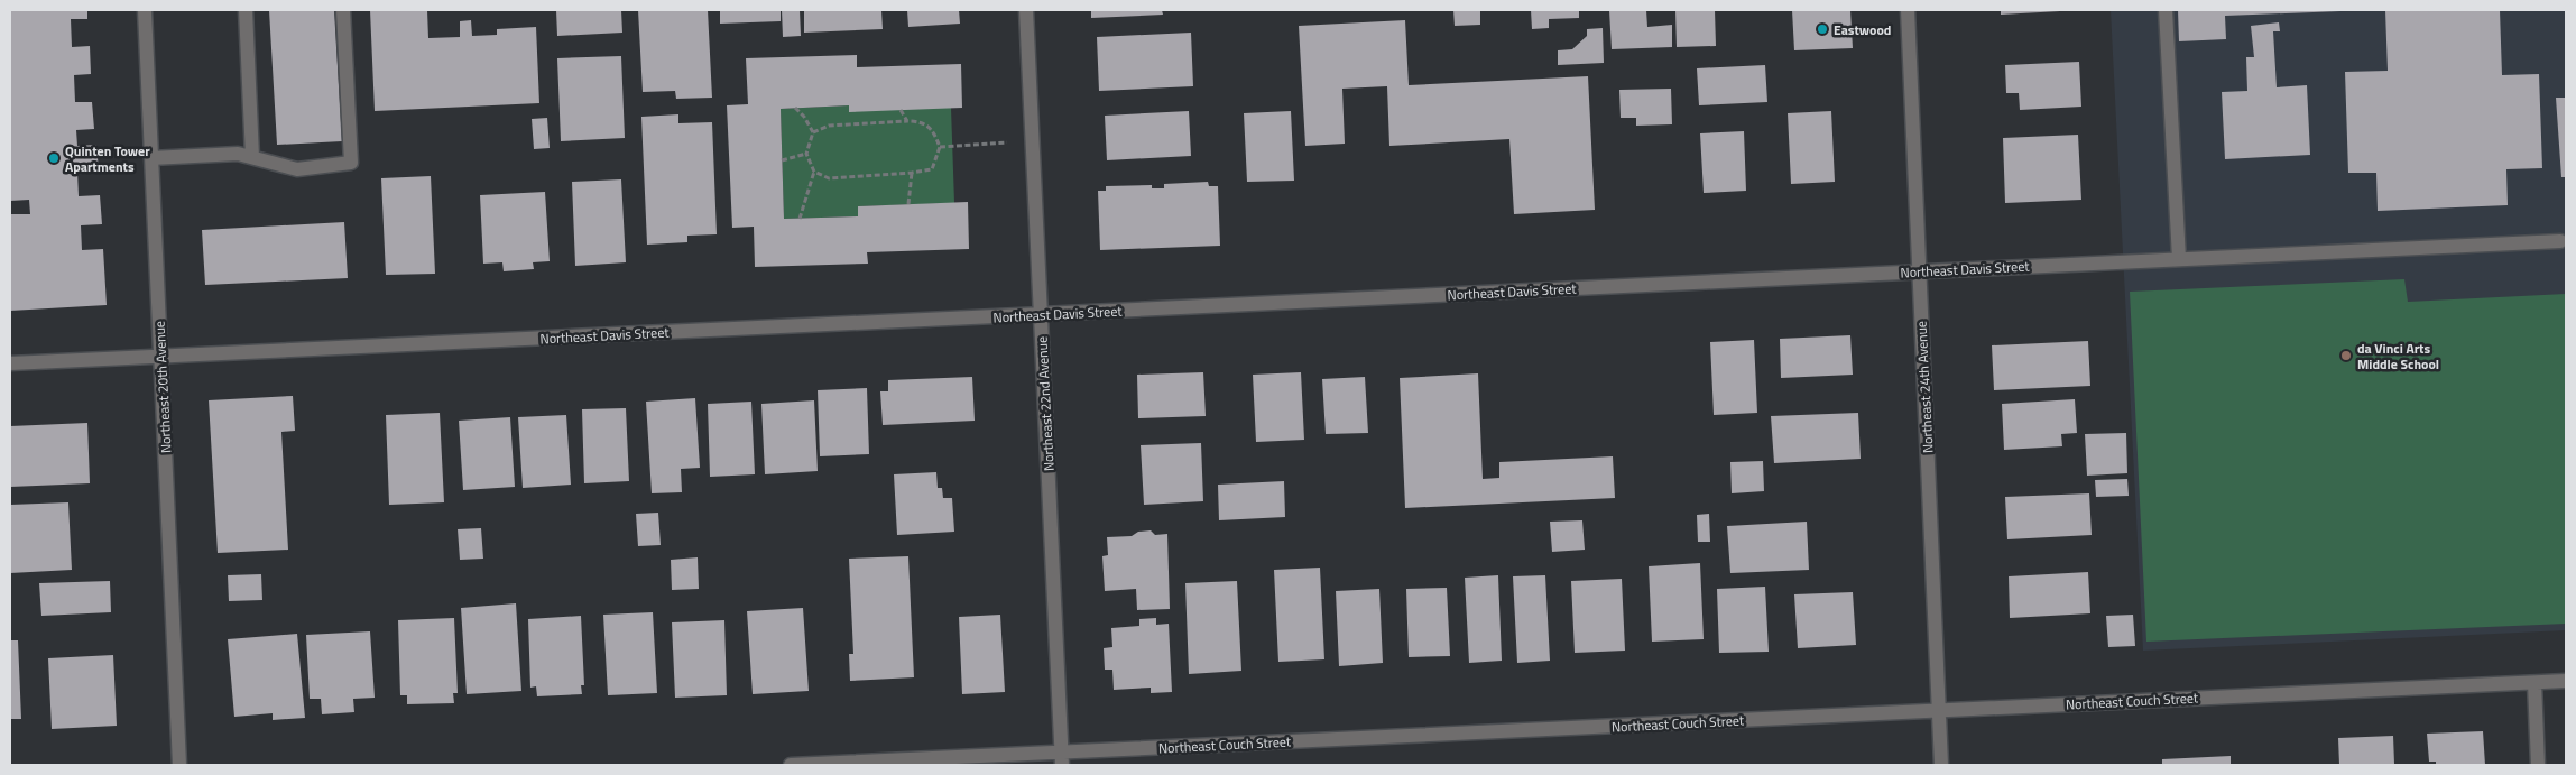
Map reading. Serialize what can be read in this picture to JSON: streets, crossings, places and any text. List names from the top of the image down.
{
  "streets": {
    "street": [
      "Northeast Davis Street",
      "Northeast 20th Avenue",
      "Northeast 24th Avenue",
      "Northeast 22nd Avenue",
      "Northeast Couch Street"
    ]
  },
  "crossings": [
    ["Northeast Davis Street", "Northeast 20th Avenue"],
    ["Northeast Davis Street", "Northeast 24th Avenue"],
    ["Northeast Davis Street", "Northeast 22nd Avenue"],
    ["Northeast 24th Avenue", "Northeast Couch Street"],
    ["Northeast 22nd Avenue", "Northeast Couch Street"]
  ],
  "places": ["Eastwood", "Quinten Tower Apartments", "da Vinci Arts Middle School"]
}
